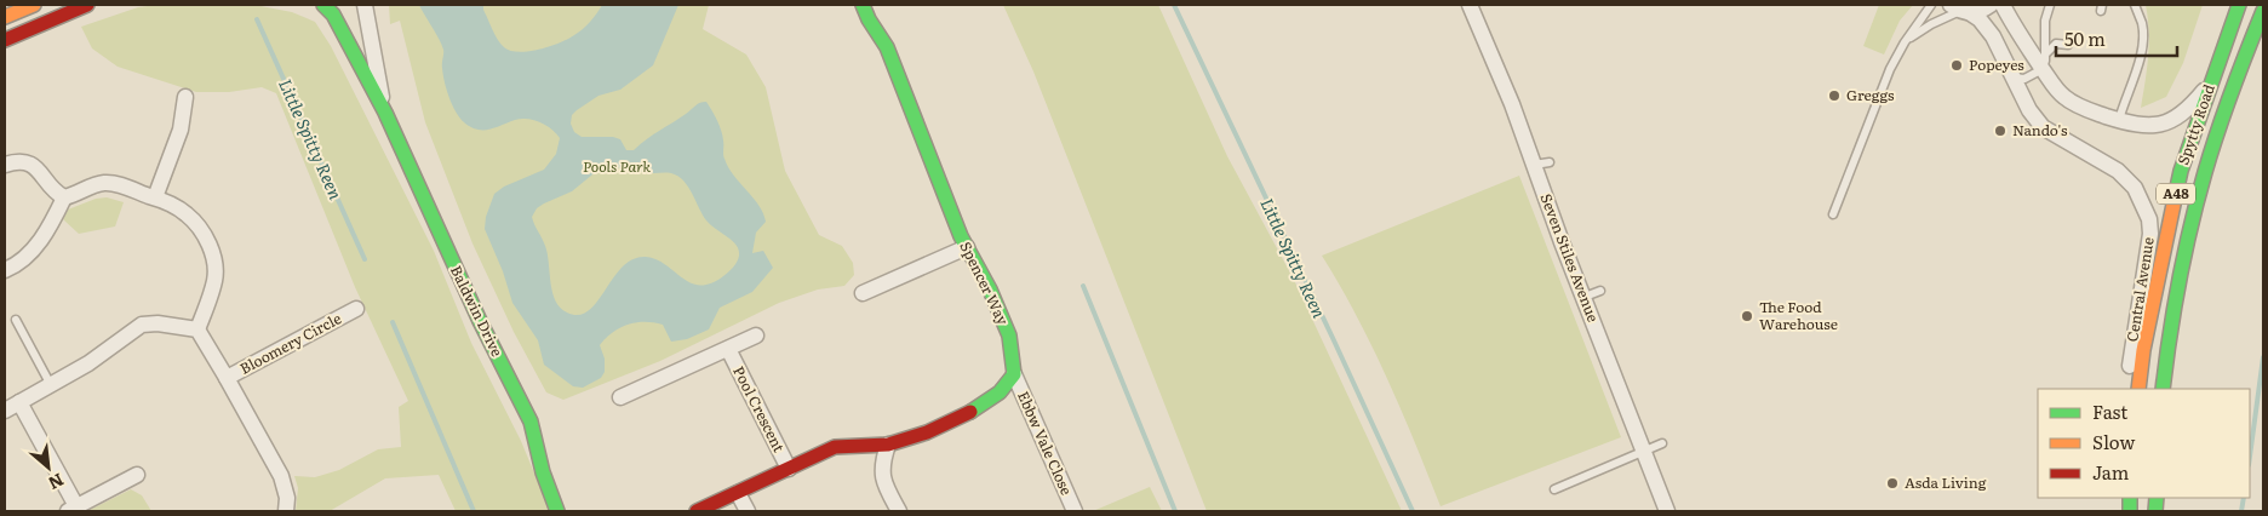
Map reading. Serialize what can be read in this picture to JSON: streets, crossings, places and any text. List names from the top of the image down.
{
  "streets": {
    "street": [
      "Spytty Road",
      "A48",
      "Seven Stiles Avenue",
      "Spencer Way",
      "Central Avenue",
      "Baldwin Drive",
      "Bloomery Circle",
      "Pool Crescent",
      "Ebbw Vale Close"
    ]
  },
  "crossings": [
    ["Spencer Way", "Ebbw Vale Close"]
  ],
  "water": ["Little Spitty Reen"],
  "parks": ["Pools Park"],
  "places": [
    "Popeyes",
    "Greggs",
    "Nando's",
    "The Food Warehouse",
    "Asda Living"
  ],
  "legend": ["Fast", "Slow", "Jam"],
  "scale_bar": "50 m",
  "north": "bottom right"
}
